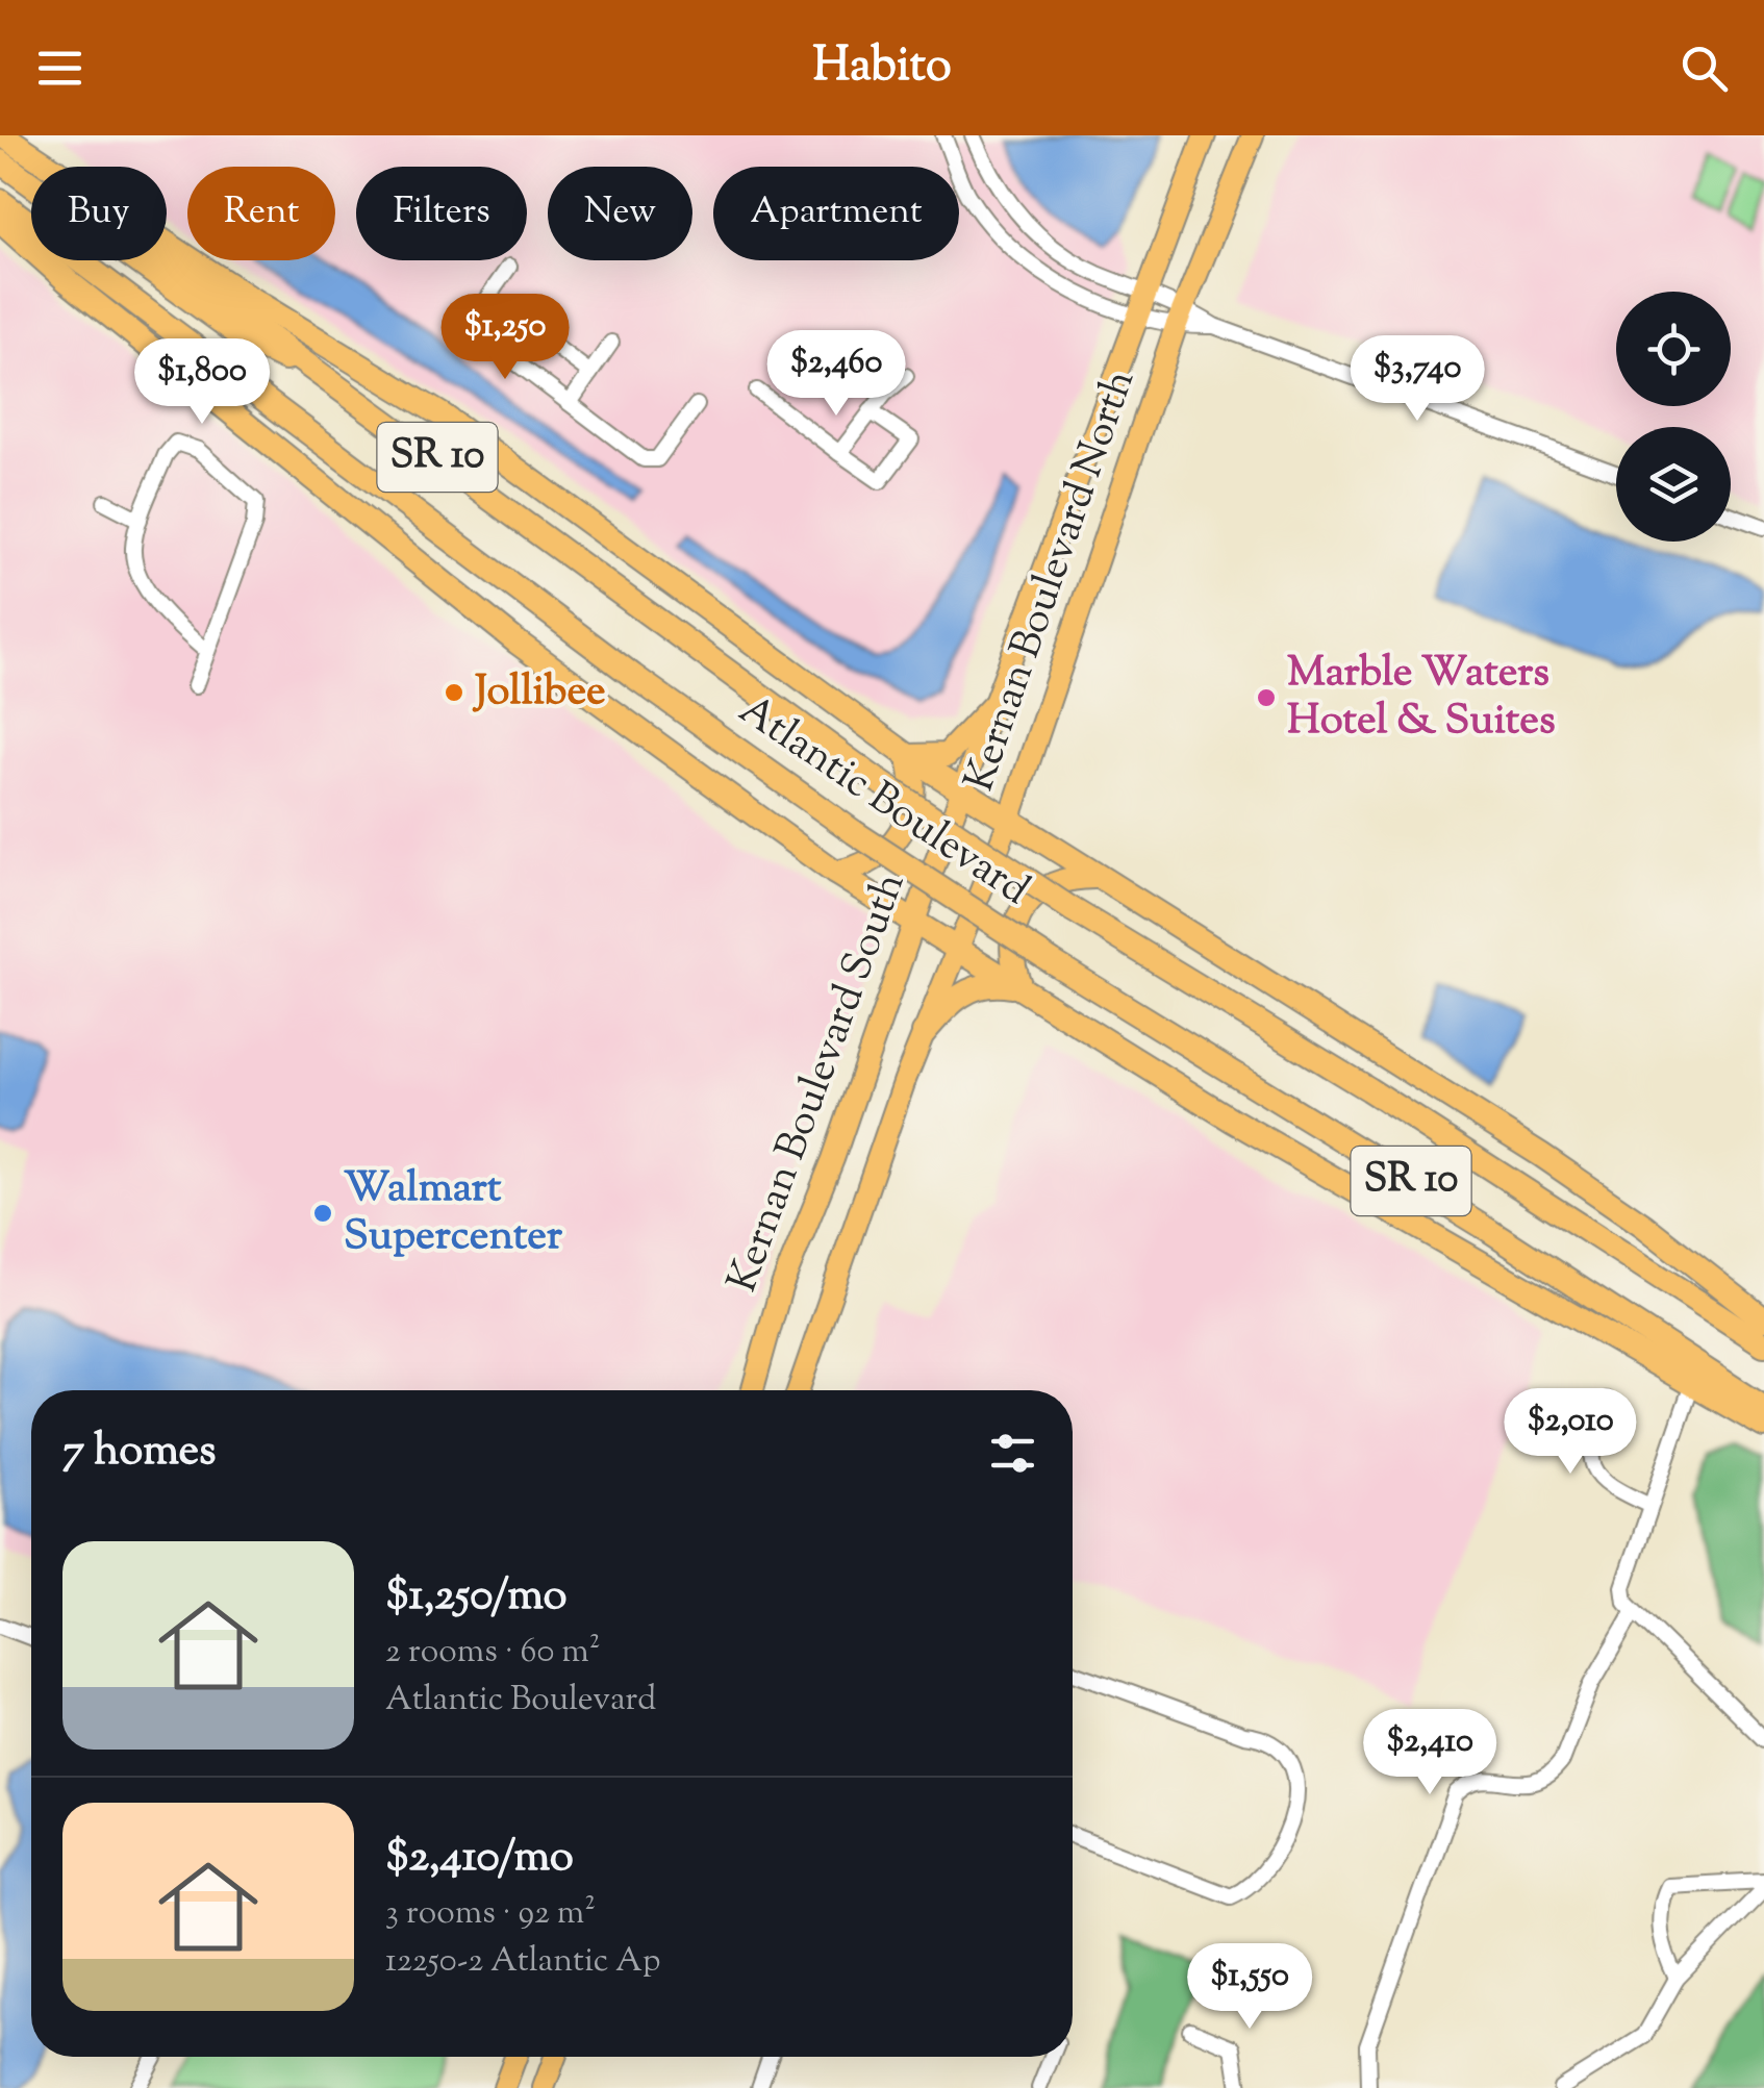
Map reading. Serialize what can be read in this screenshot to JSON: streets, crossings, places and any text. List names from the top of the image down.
{
  "streets": {
    "highway": ["SR 10", "Atlantic Boulevard"],
    "main road": ["Kernan Boulevard North", "Kernan Boulevard South"]
  },
  "crossings": [
    ["Kernan Boulevard North", "Kernan Boulevard South"]
  ],
  "places": ["Jollibee", "Marble Waters Hotel & Suites", "Walmart Supercenter"],
  "page": {
    "header": "Habito",
    "chip": [
      "Buy",
      "Rent",
      "Filters",
      "New",
      "Apartment"
    ],
    "price": [
      "$1,250",
      "$2,460",
      "$3,740",
      "$1,800",
      "$2,010",
      "$2,410",
      "$1,550"
    ],
    "heading": "7 homes",
    "list": [
      {
        "name": "$1,250/mo",
        "note": "2 rooms · 60 m² · Atlantic Boulevard"
      },
      {
        "name": "$2,410/mo",
        "note": "3 rooms · 92 m² · 12250-2 Atlantic Ap"
      }
    ]
  }
}
